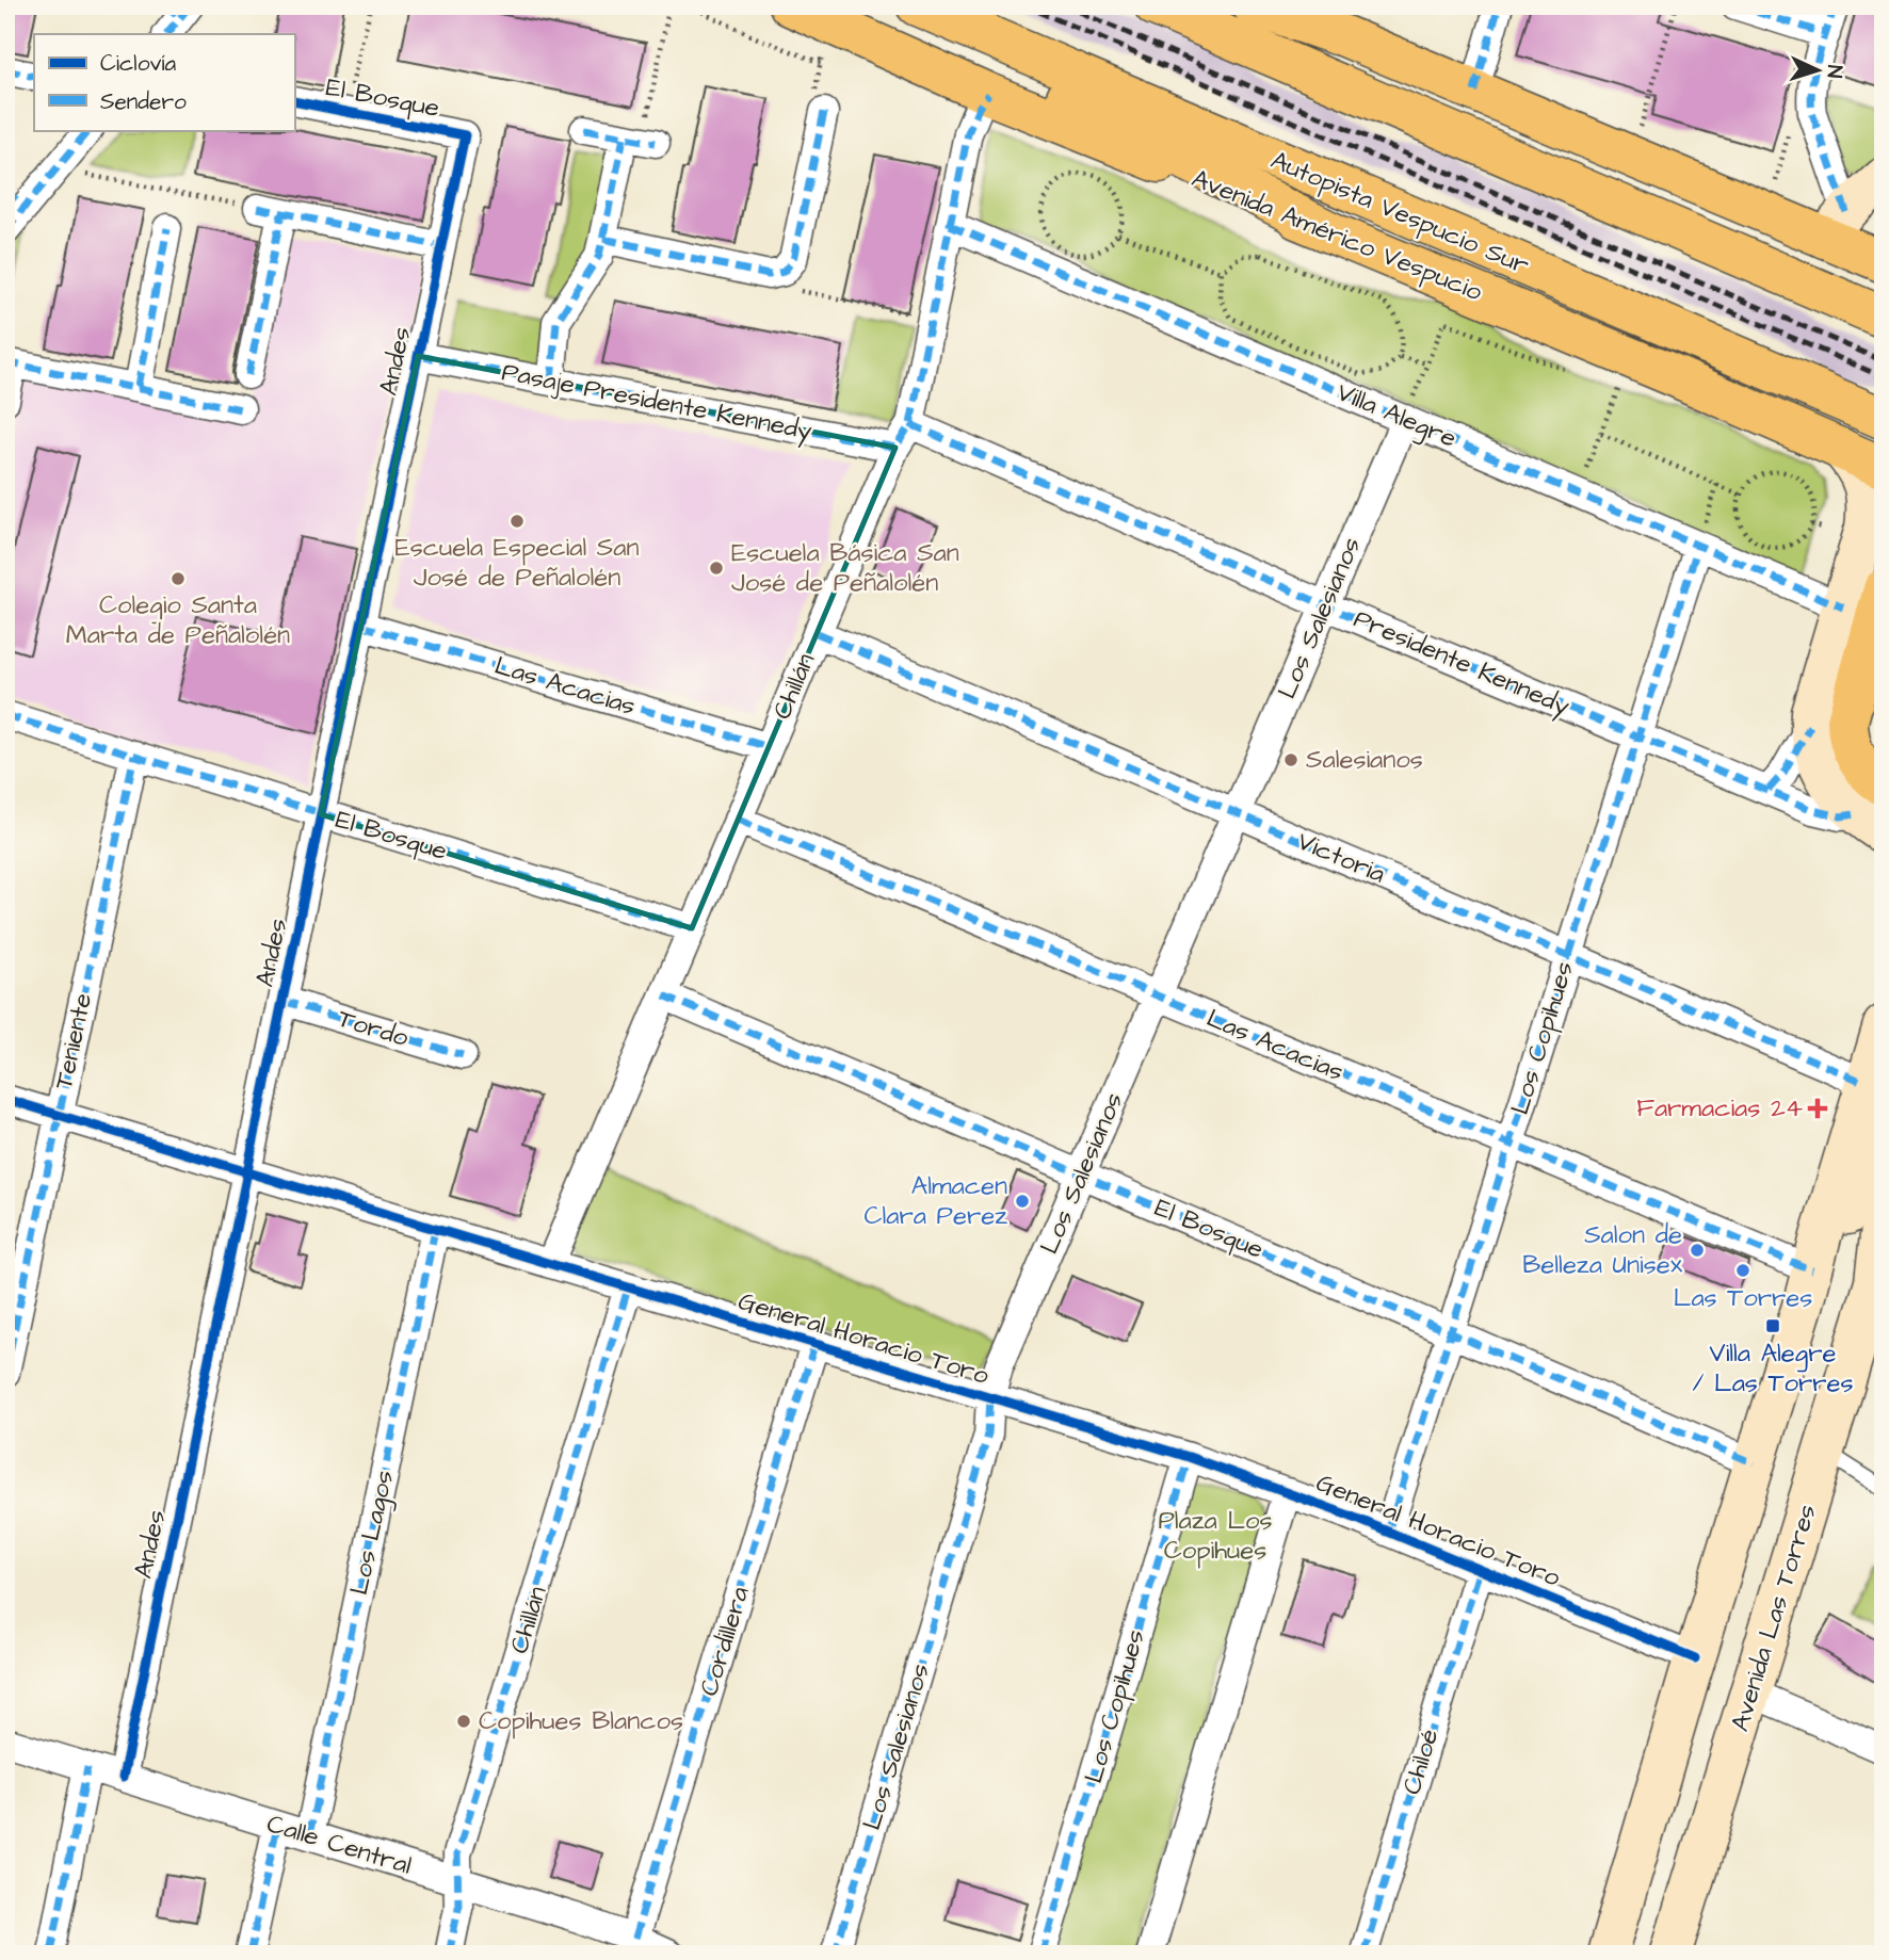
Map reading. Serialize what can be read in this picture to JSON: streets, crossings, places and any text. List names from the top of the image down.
{
  "streets": {
    "main road": ["Autopista Vespucio Sur", "Avenida Américo Vespucio", "Avenida Las Torres"],
    "street": [
      "El Bosque",
      "Andes",
      "Pasaje Presidente Kennedy",
      "Villa Alegre",
      "Los Salesianos",
      "Presidente Kennedy",
      "Las Acacias",
      "Chillán",
      "Victoria",
      "Tordo",
      "Los Copihues",
      "Teniente",
      "General Horacio Toro",
      "Los Lagos",
      "Cordillera",
      "Chiloé",
      "Calle Central"
    ]
  },
  "crossings": [
    ["El Bosque", "Andes"],
    ["El Bosque", "Los Salesianos"],
    ["El Bosque", "Chillán"],
    ["El Bosque", "Los Copihues"],
    ["El Bosque", "Teniente"],
    ["Avenida Américo Vespucio", "Chillán"],
    ["Andes", "Pasaje Presidente Kennedy"],
    ["Andes", "Las Acacias"],
    ["Andes", "Tordo"],
    ["Andes", "General Horacio Toro"],
    ["Andes", "Calle Central"],
    ["Pasaje Presidente Kennedy", "Chillán"],
    ["Villa Alegre", "Los Salesianos"],
    ["Villa Alegre", "Chillán"],
    ["Villa Alegre", "Los Copihues"],
    ["Los Salesianos", "Presidente Kennedy"],
    ["Los Salesianos", "Las Acacias"],
    ["Los Salesianos", "Victoria"],
    ["Los Salesianos", "General Horacio Toro"],
    ["Presidente Kennedy", "Chillán"],
    ["Presidente Kennedy", "Los Copihues"],
    ["Las Acacias", "Chillán"],
    ["Las Acacias", "Los Copihues"],
    ["Chillán", "Victoria"],
    ["Chillán", "General Horacio Toro"],
    ["Chillán", "Calle Central"],
    ["Victoria", "Los Copihues"],
    ["Los Copihues", "General Horacio Toro"],
    ["Teniente", "General Horacio Toro"],
    ["General Horacio Toro", "Los Lagos"],
    ["General Horacio Toro", "Cordillera"],
    ["General Horacio Toro", "Chiloé"],
    ["Los Lagos", "Calle Central"],
    ["Cordillera", "Calle Central"]
  ],
  "parks": ["Plaza Los Copihues"],
  "places": {
    "other": [
      "Escuela Especial San José de Peñalolén",
      "Escuela Básica San José de Peñalolén",
      "Colegio Santa Marta de Peñalolén",
      "Salesianos",
      "Almacen Clara Perez",
      "Salon de Belleza Unisex",
      "Las Torres",
      "Copihues Blancos"
    ],
    "health": ["Farmacias 24"],
    "transit": ["Villa Alegre / Las Torres"]
  },
  "legend": ["Ciclovía", "Sendero"],
  "north": "right"
}
